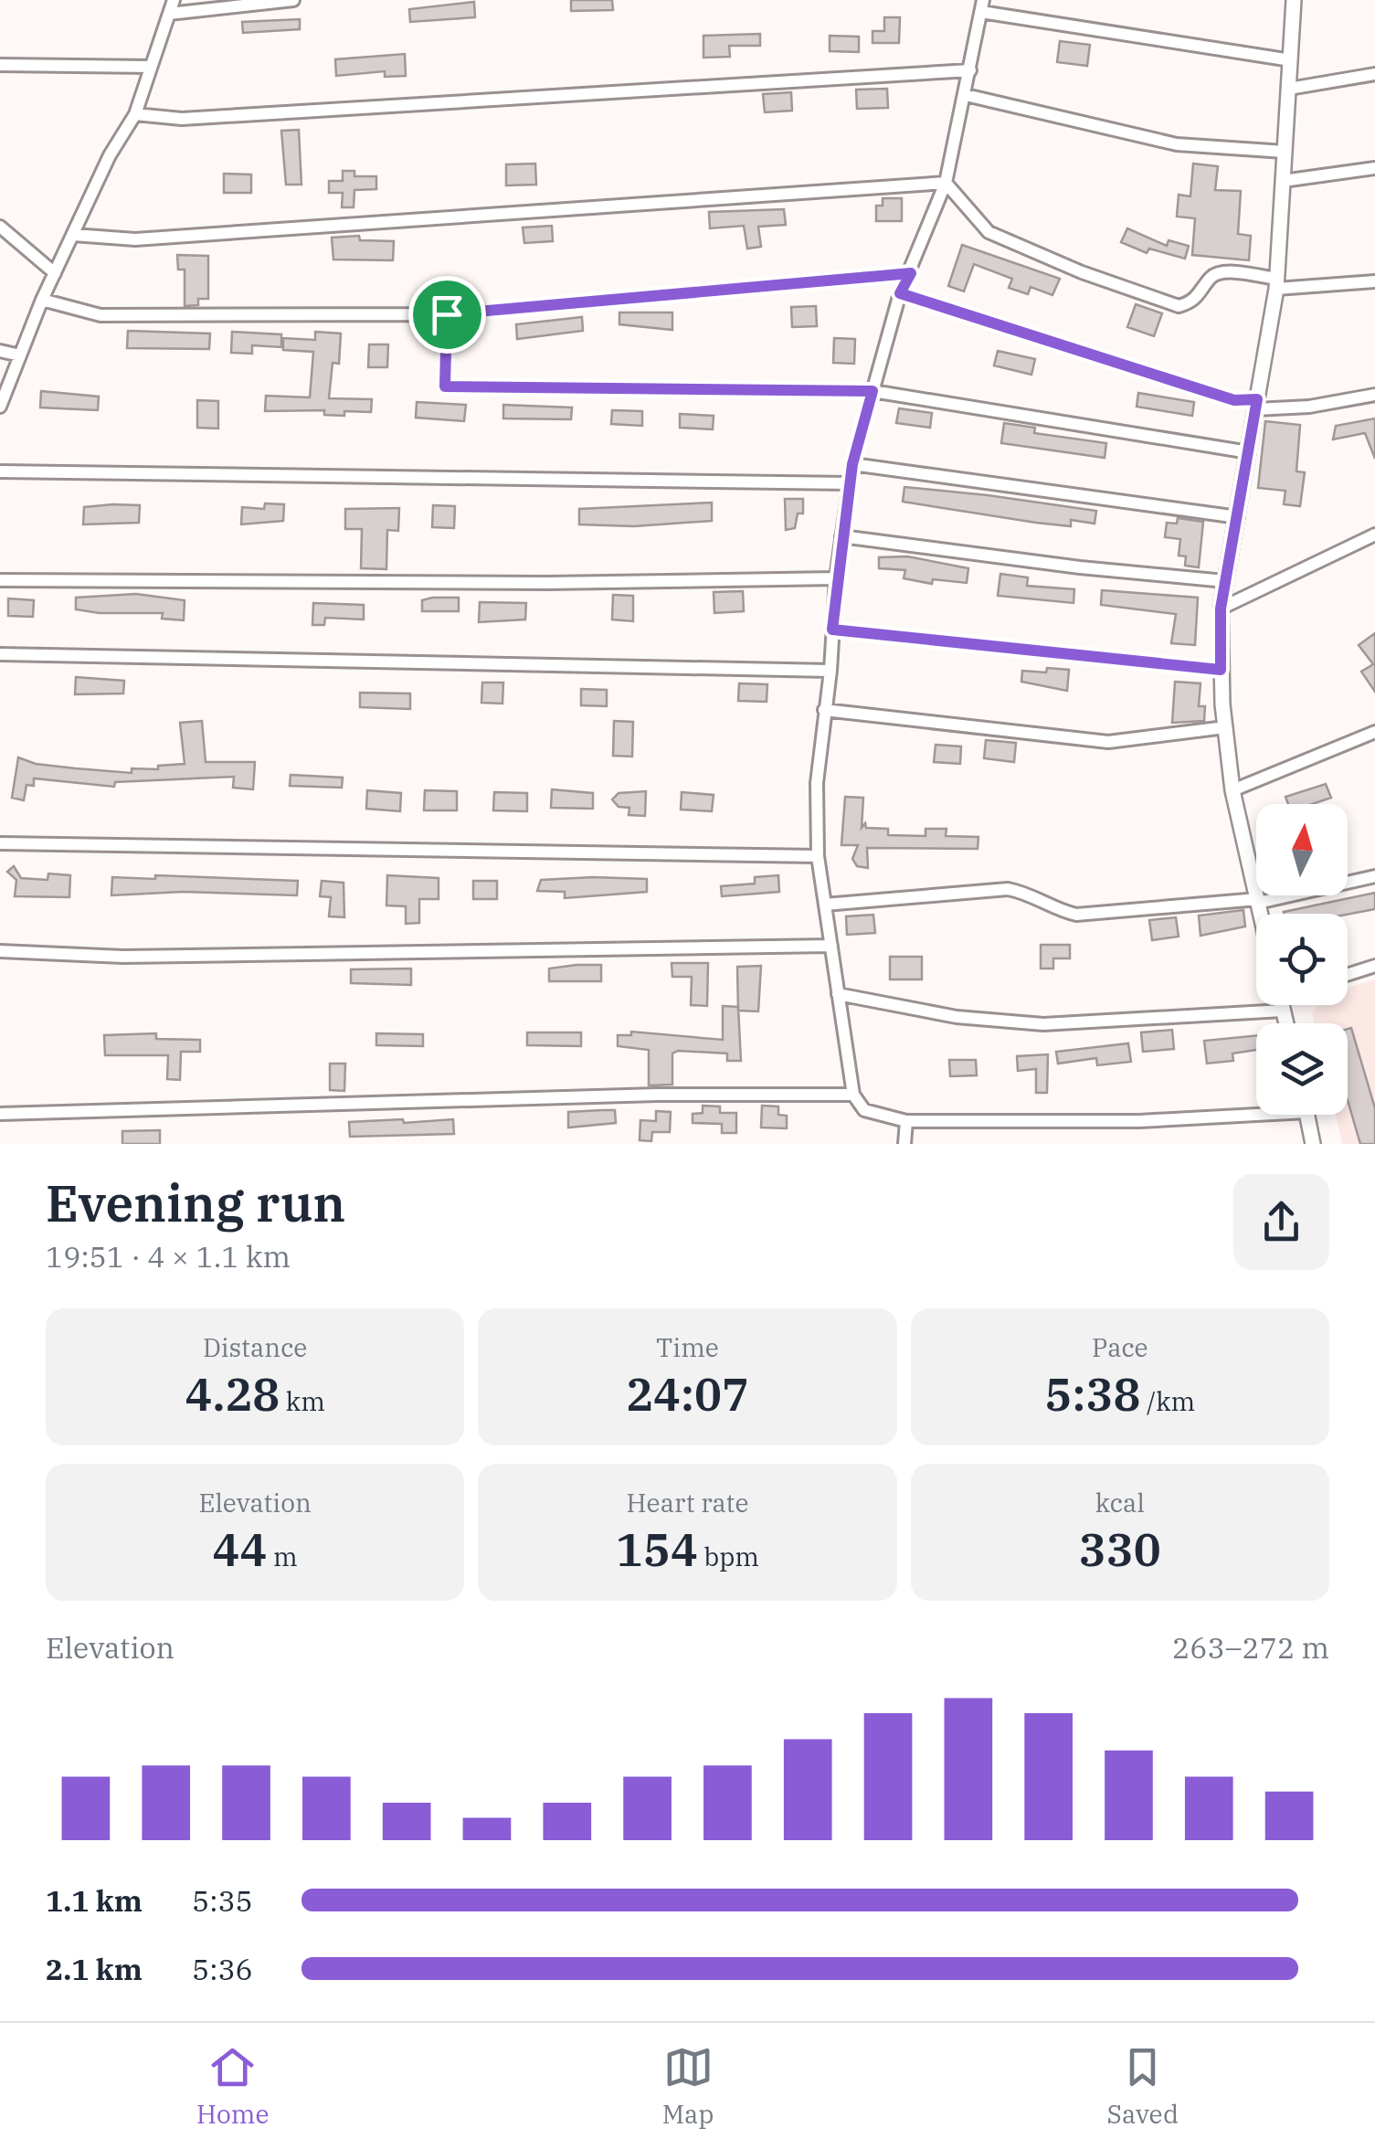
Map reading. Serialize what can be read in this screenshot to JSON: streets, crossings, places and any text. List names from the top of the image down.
{
  "north": "top",
  "page": {
    "heading": ["Evening run", "19:51 · 4 × 1.1 km"],
    "stats": [
      ["Distance", "4.28 km"],
      ["Time", "24:07"],
      ["Pace", "5:38 /km"],
      ["Elevation", "44 m"],
      ["Heart rate", "154 bpm"],
      ["kcal", "330"]
    ],
    "chart": ["Elevation", "263–272 m"],
    "list": [
      {
        "name": "1.1 km",
        "note": "5:35"
      },
      {
        "name": "2.1 km",
        "note": "5:36"
      }
    ],
    "tabs": ["Home", "Map", "Saved"]
  }
}
